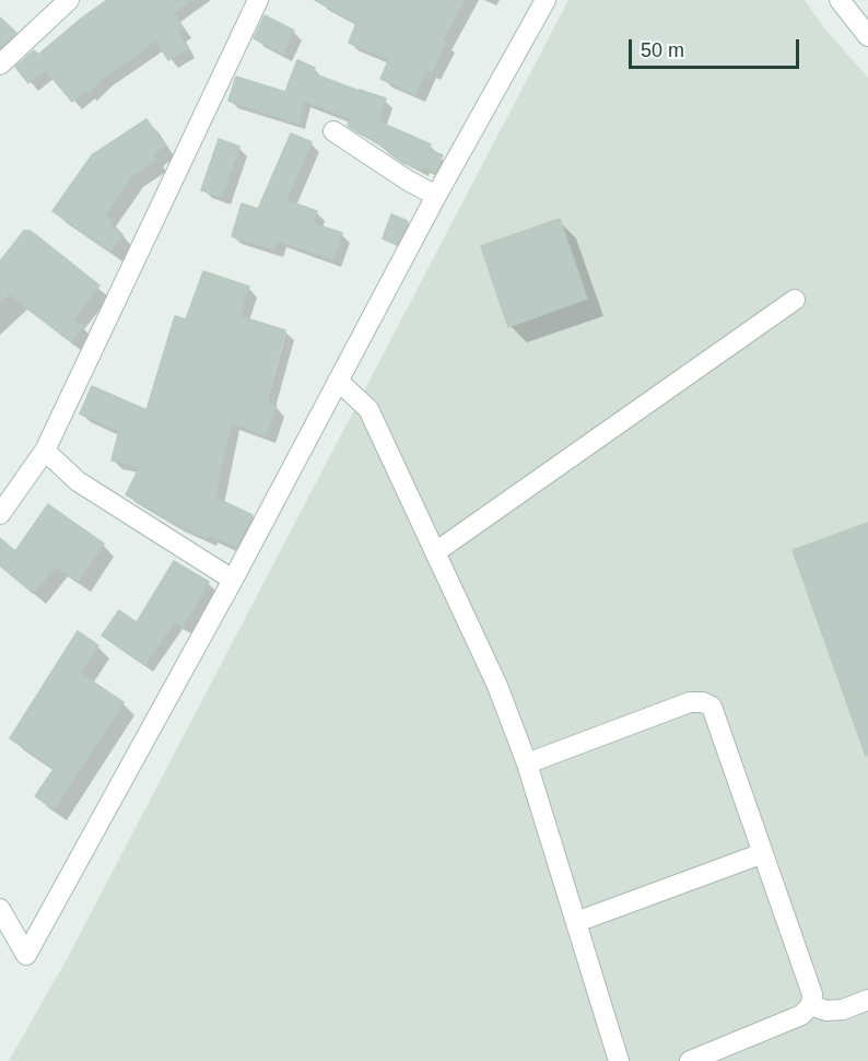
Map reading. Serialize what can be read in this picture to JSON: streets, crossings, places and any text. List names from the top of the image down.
{
  "scale_bar": "50 m"
}
